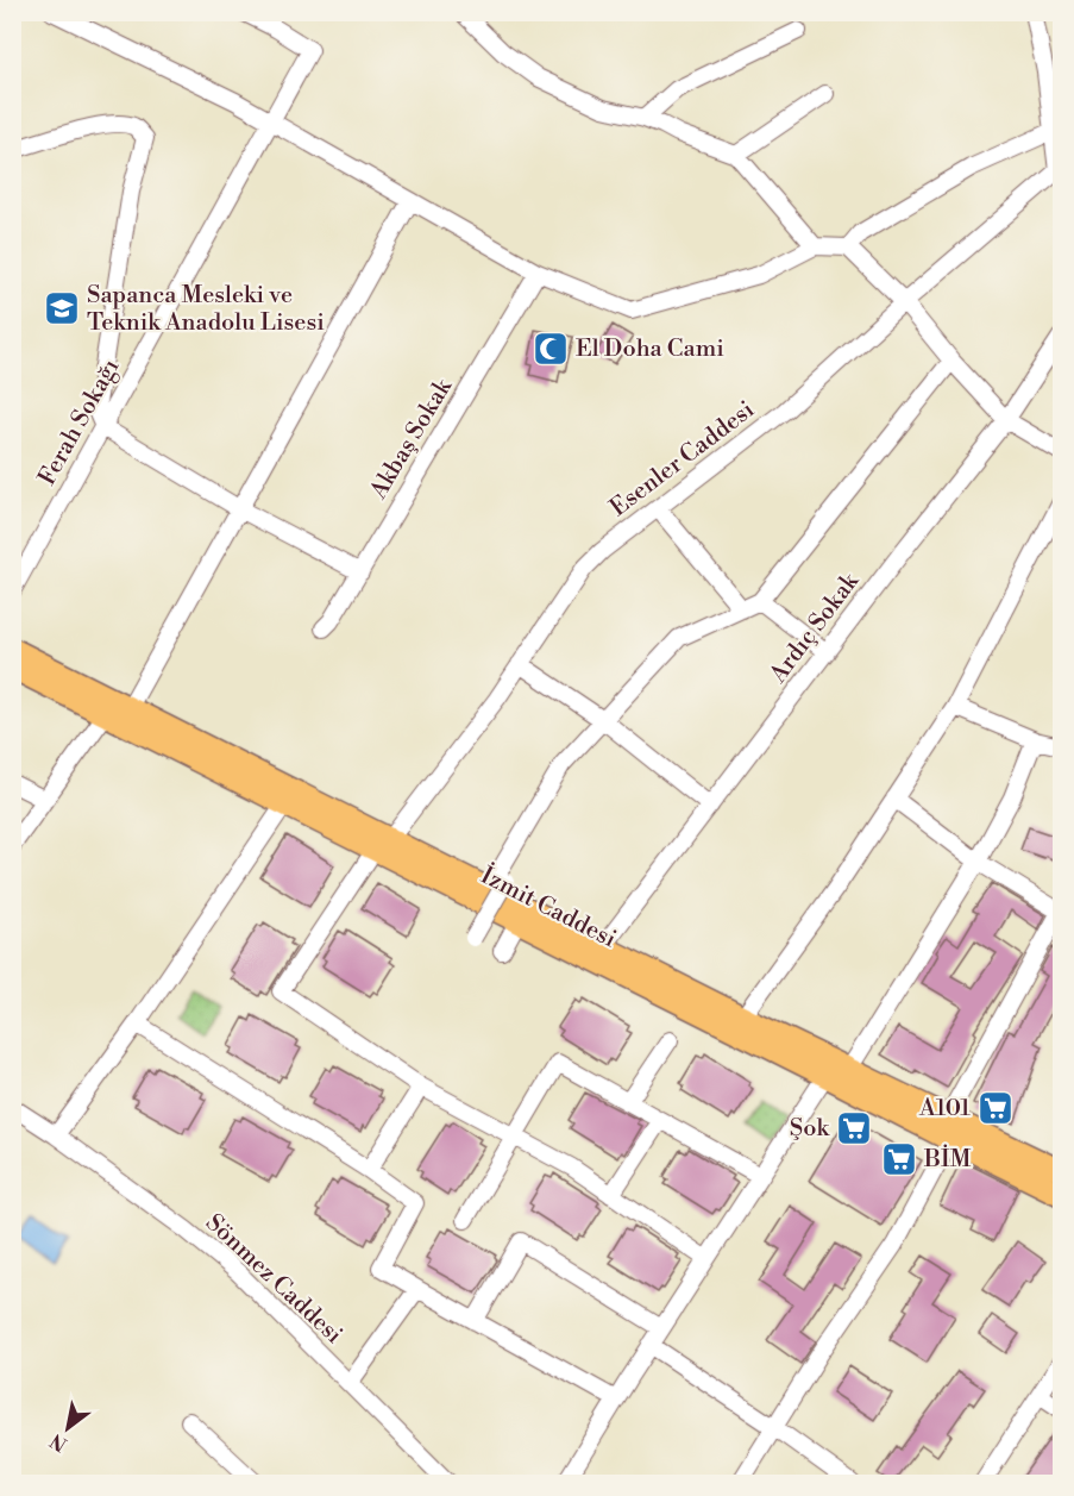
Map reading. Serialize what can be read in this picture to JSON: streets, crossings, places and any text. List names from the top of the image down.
{
  "streets": {
    "main road": ["İzmit Caddesi"],
    "street": [
      "Ferah Sokağı",
      "Akbaş Sokak",
      "Esenler Caddesi",
      "Ardıç Sokak",
      "Sönmez Caddesi"
    ]
  },
  "crossings": [
    ["Esenler Caddesi", "İzmit Caddesi"],
    ["Ardıç Sokak", "İzmit Caddesi"]
  ],
  "places": {
    "school or university": ["Sapanca Mesleki ve Teknik Anadolu Lisesi"],
    "mosque": ["El Doha Cami"],
    "supermarket": ["A101", "Şok", "BİM"]
  },
  "north": "bottom left"
}
